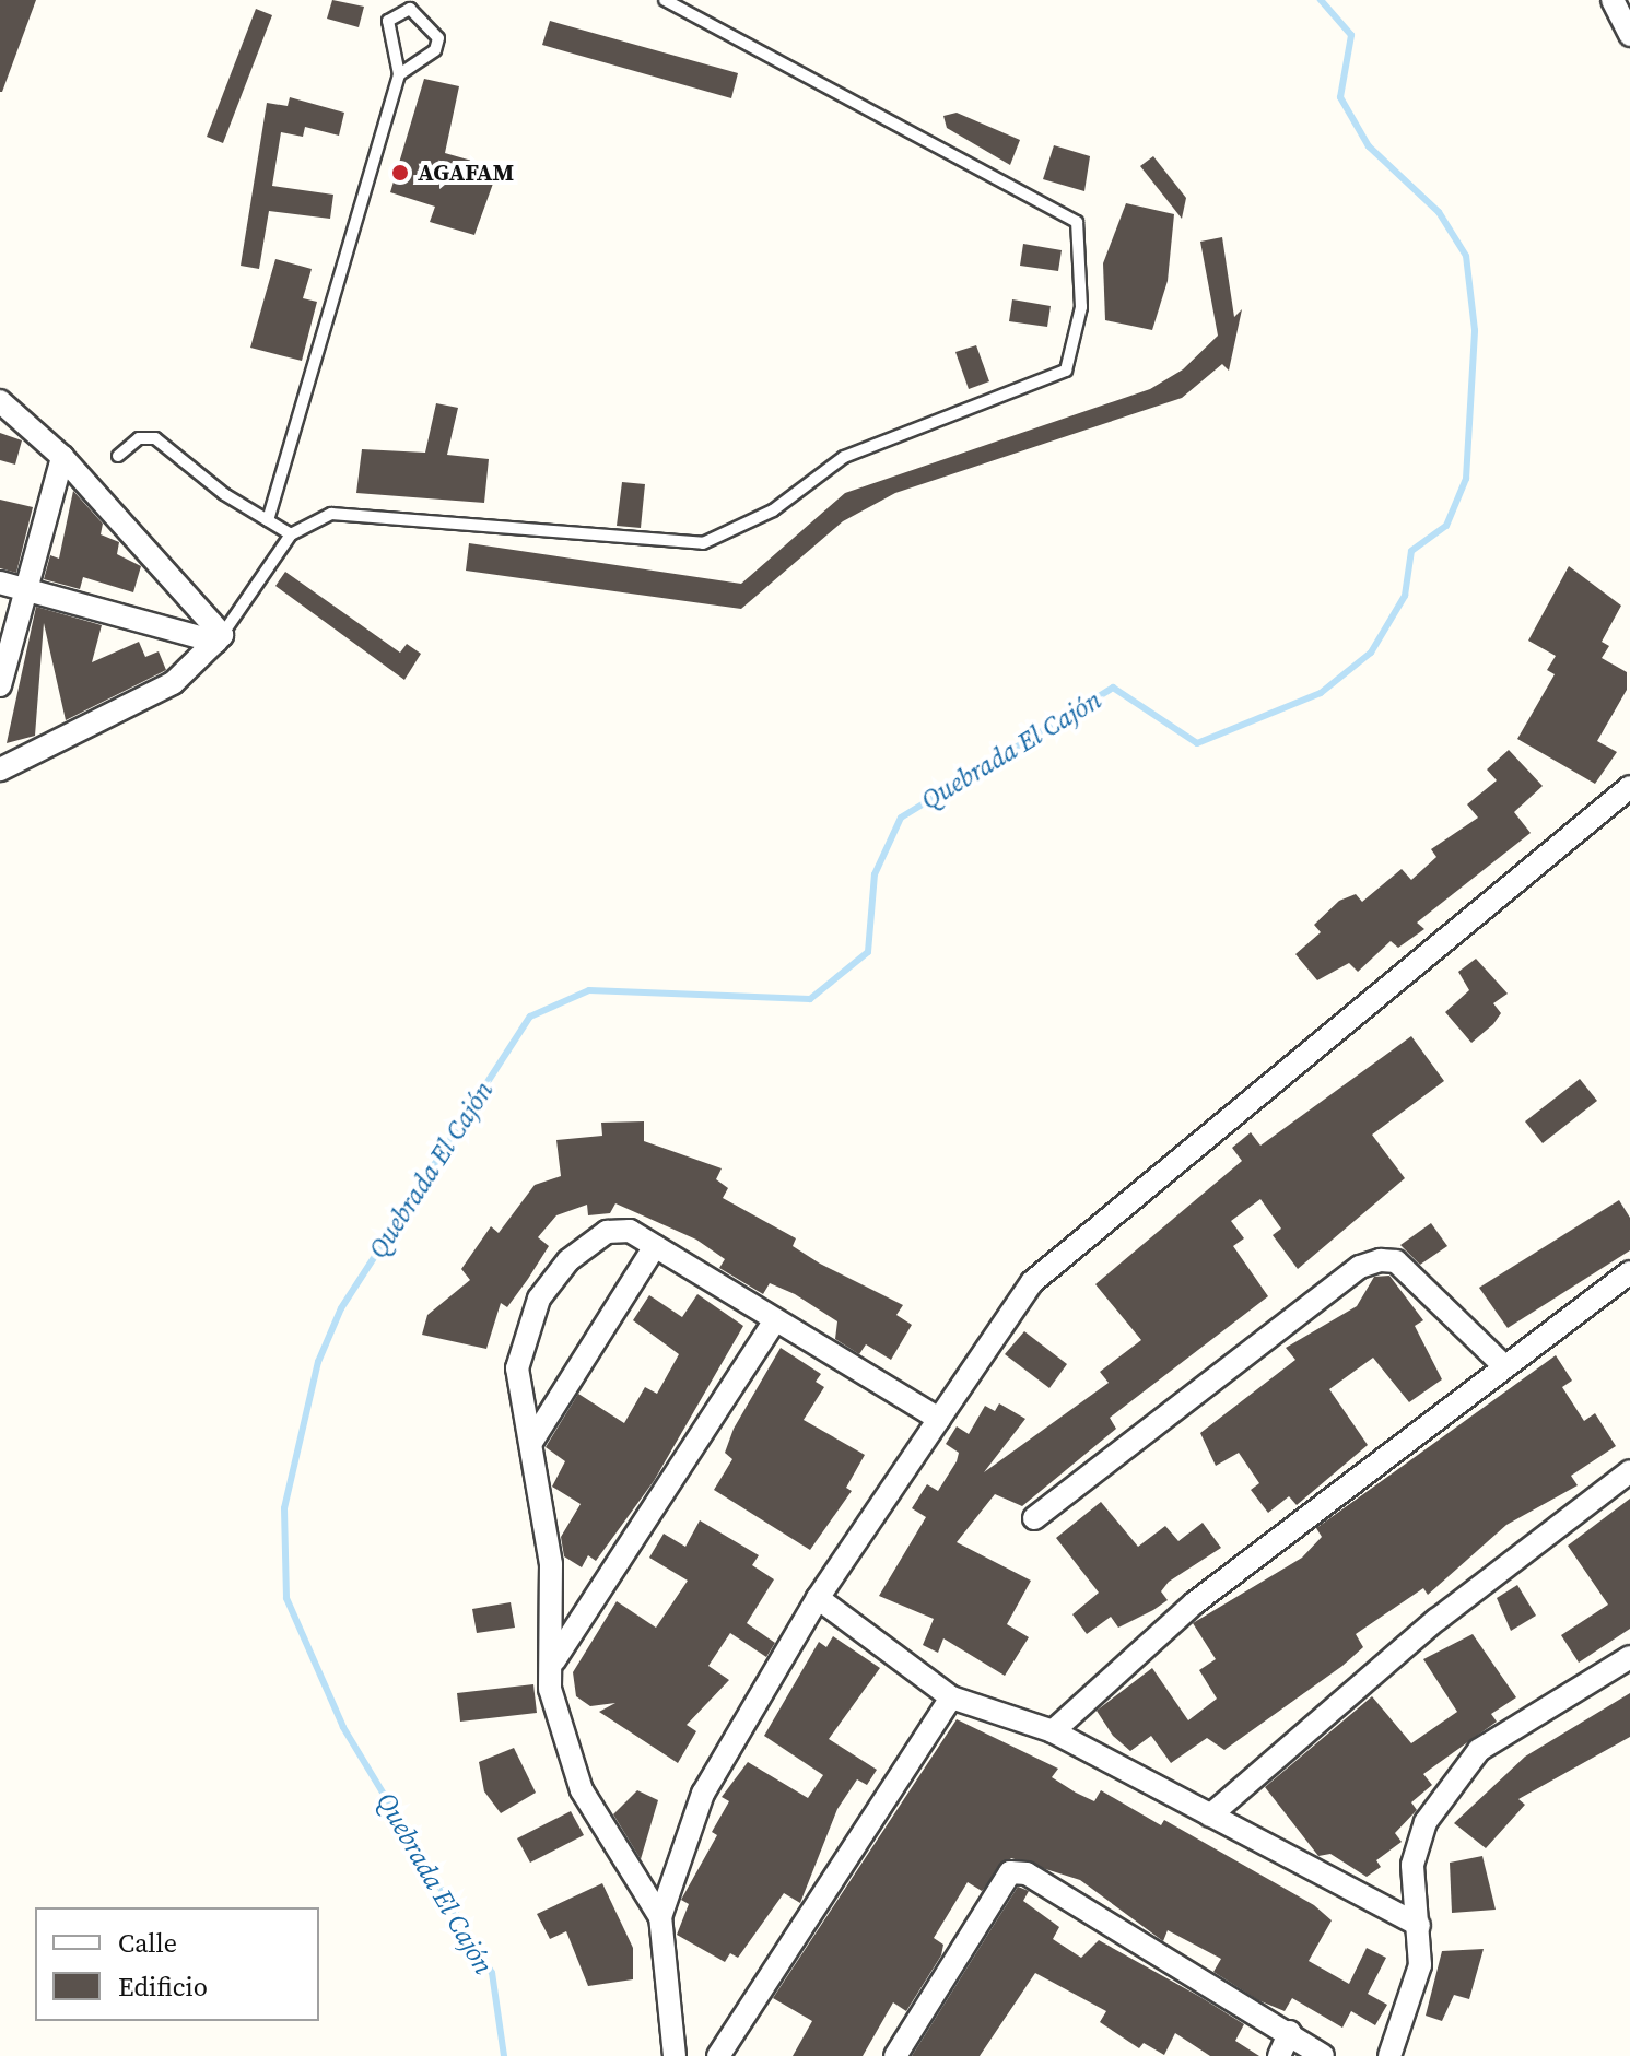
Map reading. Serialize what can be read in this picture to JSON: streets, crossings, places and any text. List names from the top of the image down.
{
  "water": ["Quebrada El Cajón"],
  "places": ["AGAFAM"],
  "legend": ["Calle", "Edificio"]
}
